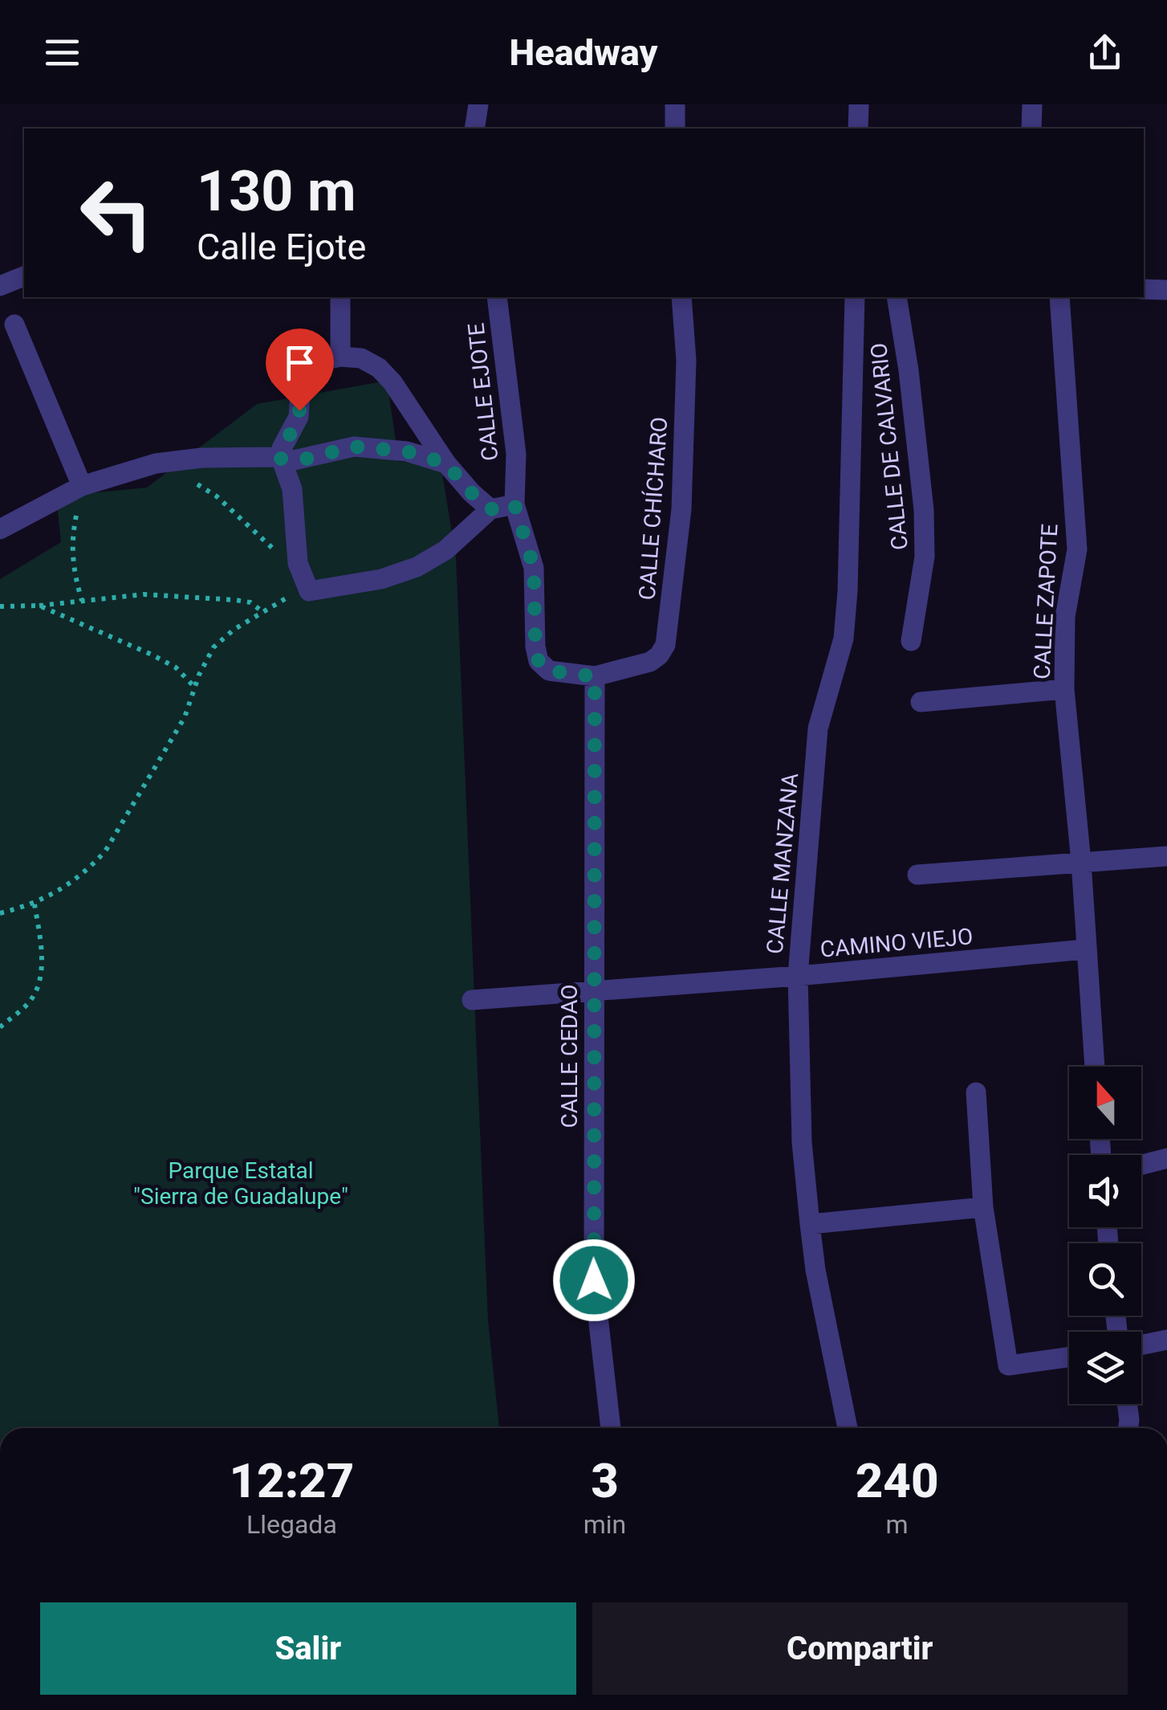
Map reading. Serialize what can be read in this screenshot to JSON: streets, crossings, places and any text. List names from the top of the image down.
{
  "streets": {
    "street": [
      "CALLE EJOTE",
      "CALLE DE CALVARIO",
      "CALLE CHÍCHARO",
      "CALLE ZAPOTE",
      "CALLE MANZANA",
      "CAMINO VIEJO",
      "CALLE CEDAO"
    ]
  },
  "crossings": [
    ["CALLE EJOTE", "CALLE CHÍCHARO"],
    ["CALLE EJOTE", "CALLE CEDAO"],
    ["CALLE CHÍCHARO", "CALLE CEDAO"],
    ["CALLE ZAPOTE", "CAMINO VIEJO"],
    ["CALLE MANZANA", "CAMINO VIEJO"],
    ["CAMINO VIEJO", "CALLE CEDAO"]
  ],
  "parks": ["Parque Estatal \"Sierra de Guadalupe\""],
  "north": "top",
  "page": {
    "header": "Headway",
    "turn": ["130 m", "Calle Ejote"],
    "eta": [
      "12:27",
      "Llegada",
      "3",
      "min",
      "240",
      "m"
    ],
    "buttons": ["Salir", "Compartir"]
  }
}
